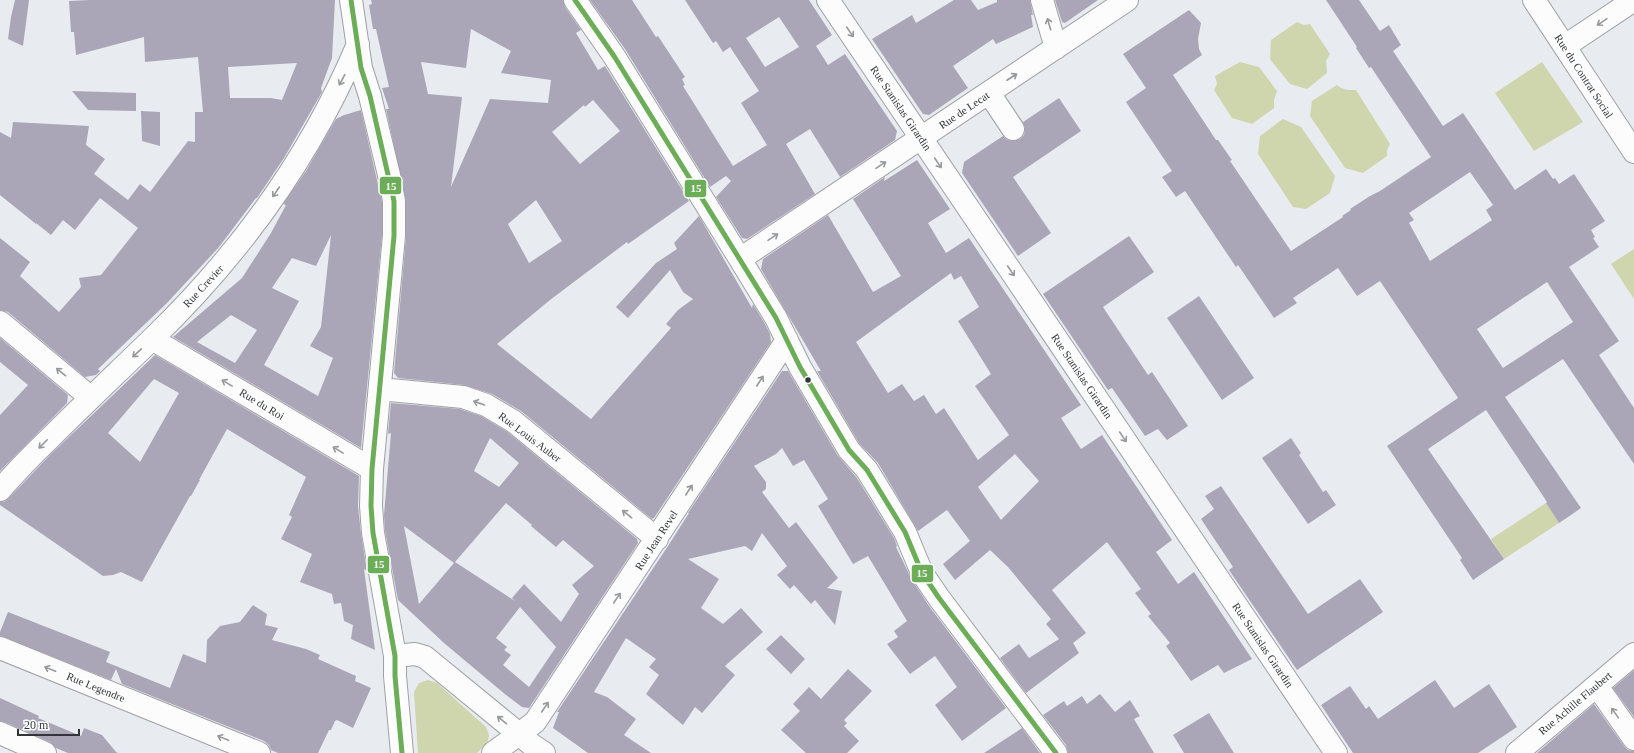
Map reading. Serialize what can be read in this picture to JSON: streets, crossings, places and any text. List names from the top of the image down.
{
  "streets": {
    "street": [
      "Rue du Contrat Social",
      "Rue Stanislas Girardin",
      "Rue de Lecat",
      "Rue Crevier",
      "Rue du Roi",
      "Rue Louis Auber",
      "Rue Jean Revel",
      "Rue Legendre",
      "Rue Achille Flaubert"
    ]
  },
  "crossings": [
    ["Rue Stanislas Girardin", "Rue de Lecat"],
    ["Rue Crevier", "Rue du Roi"],
    ["Rue Louis Auber", "Rue Jean Revel"]
  ],
  "one_way": [
    "Rue Stanislas Girardin",
    "Rue de Lecat",
    "Rue Crevier",
    "Rue du Roi",
    "Rue Louis Auber",
    "Rue Jean Revel",
    "Rue Legendre"
  ],
  "lines": ["transit line 15"],
  "scale_bar": "20 m"
}
